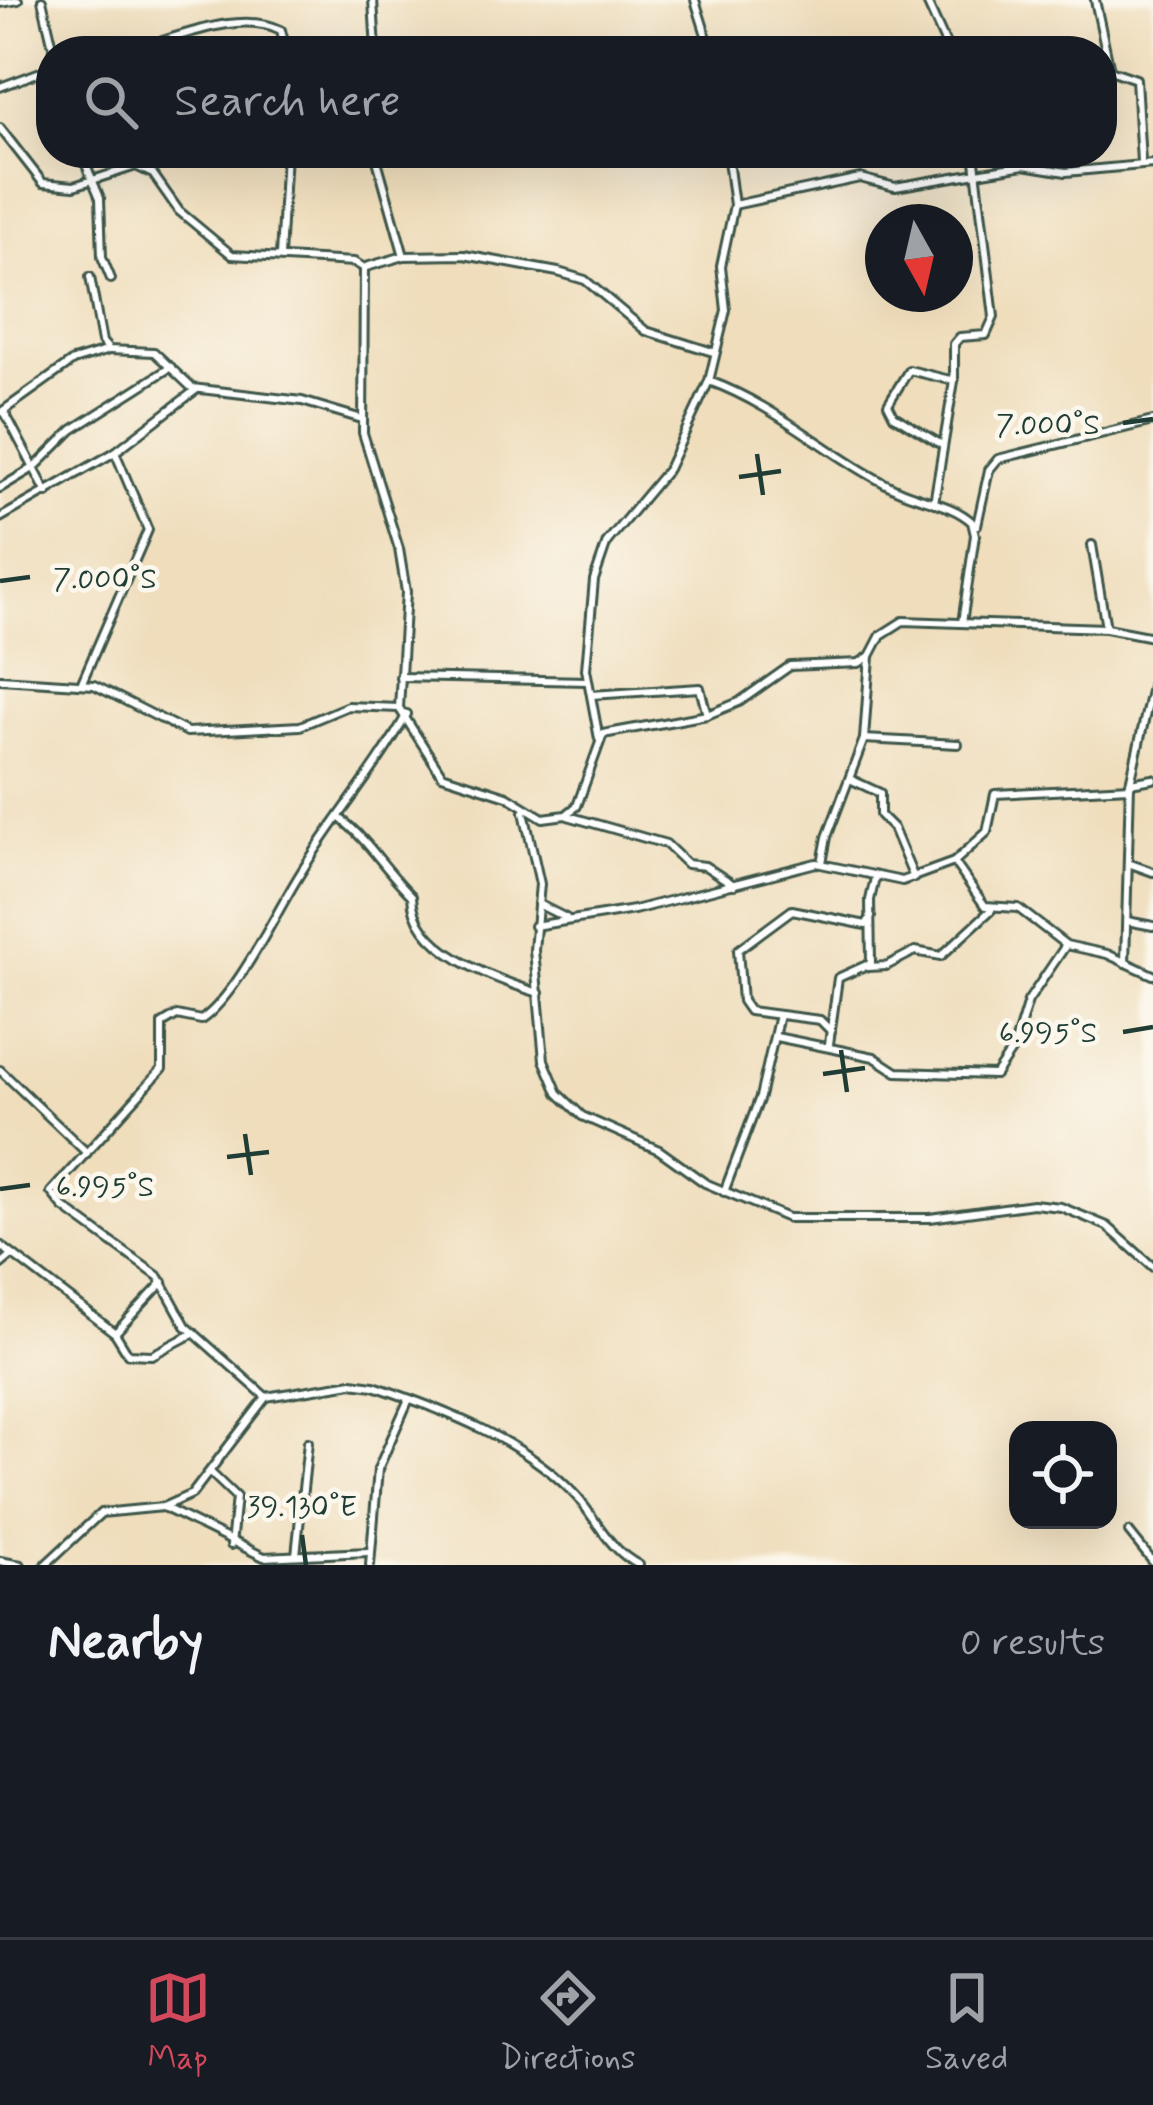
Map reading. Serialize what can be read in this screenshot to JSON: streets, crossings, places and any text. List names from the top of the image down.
{
  "north": "bottom",
  "page": {
    "search": "Search here",
    "heading": ["Nearby", "0 results"],
    "nav": ["Map", "Directions", "Saved"]
  },
  "coordinates": ["7.000°S", "6.995°S", "39.130°E"]
}
